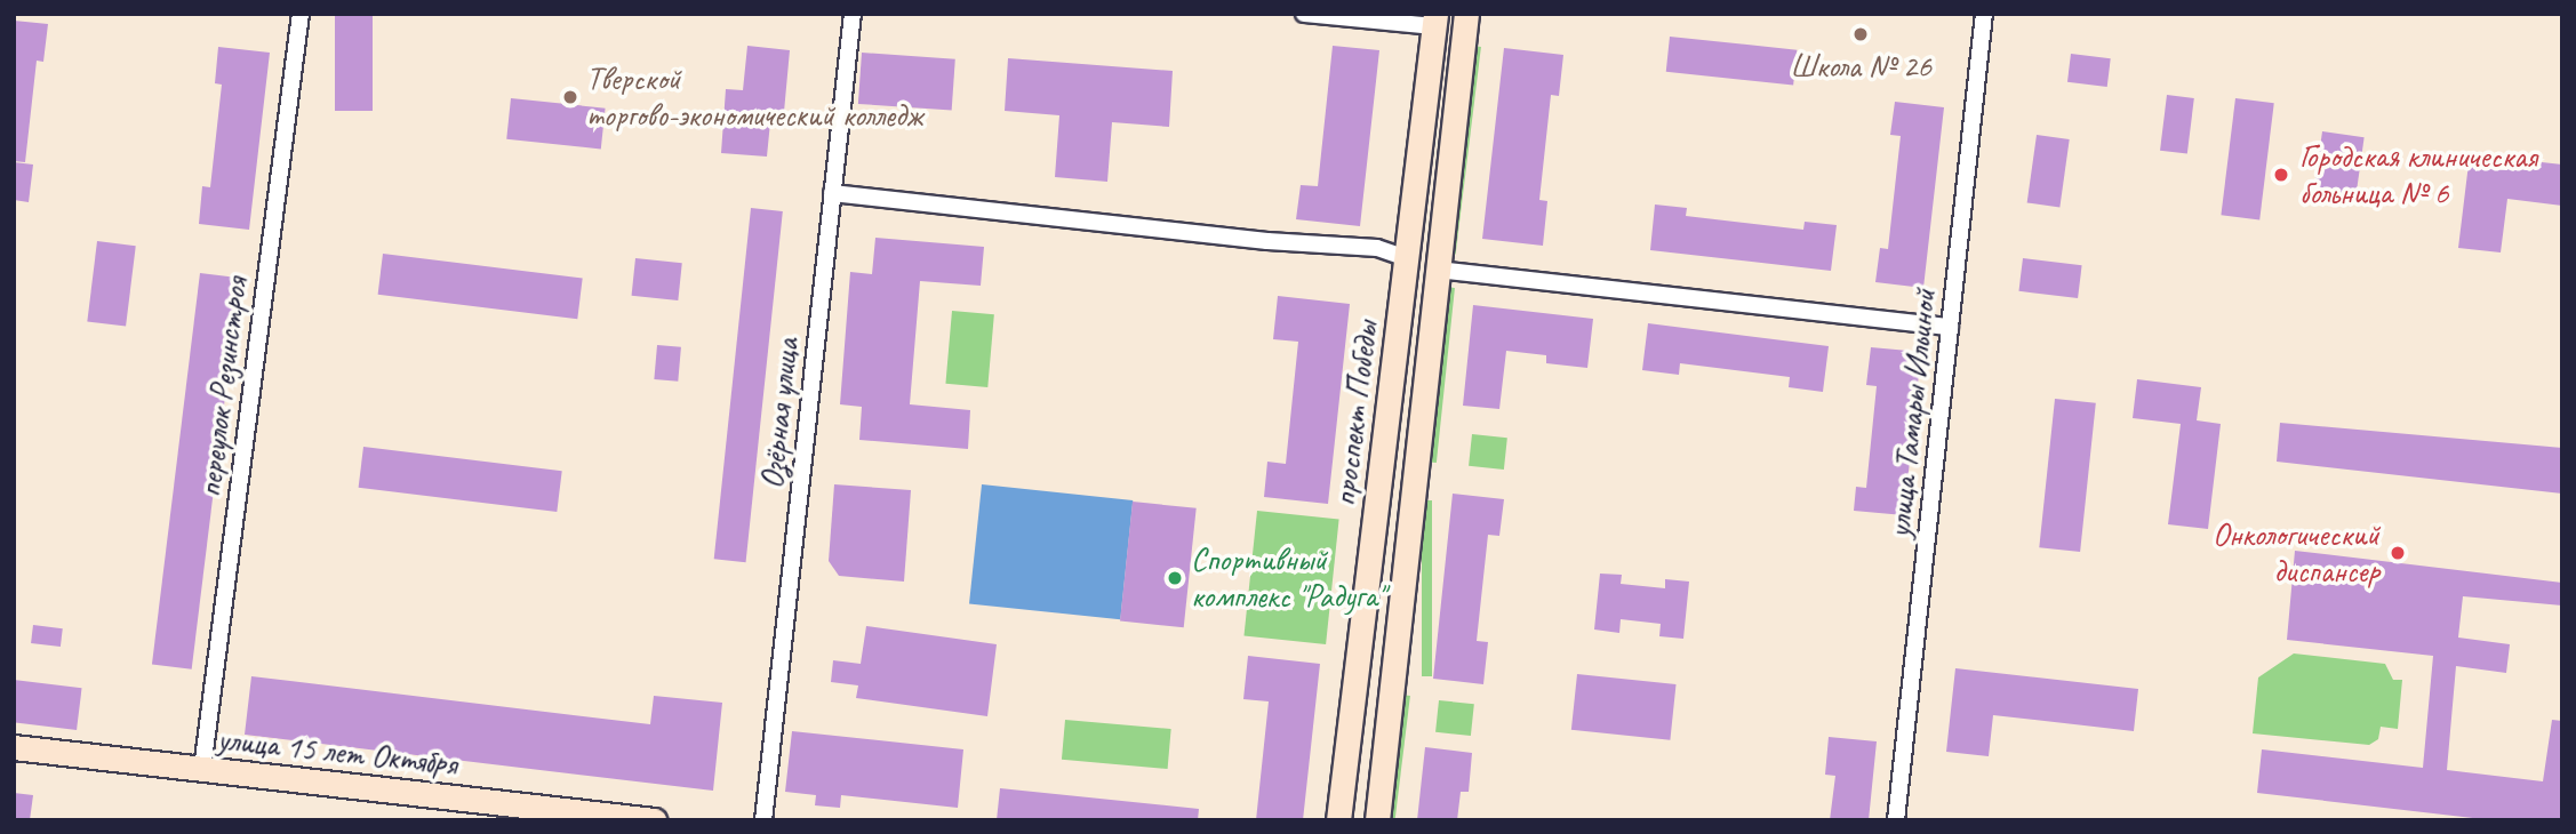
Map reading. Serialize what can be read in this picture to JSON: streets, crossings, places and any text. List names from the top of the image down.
{
  "streets": {
    "main road": ["проспект Победы", "улица 15 лет Октября"],
    "street": ["переулок Резинстроя", "Озёрная улица", "улица Тамары Ильиной"]
  },
  "crossings": [
    ["переулок Резинстроя", "улица 15 лет Октября"]
  ],
  "places": [
    "Школа № 26",
    "Тверской торгово-экономический колледж",
    "Городская клиническая больница № 6",
    "Онкологический диспансер",
    "Спортивный комплекс \"Радуга\""
  ]
}
